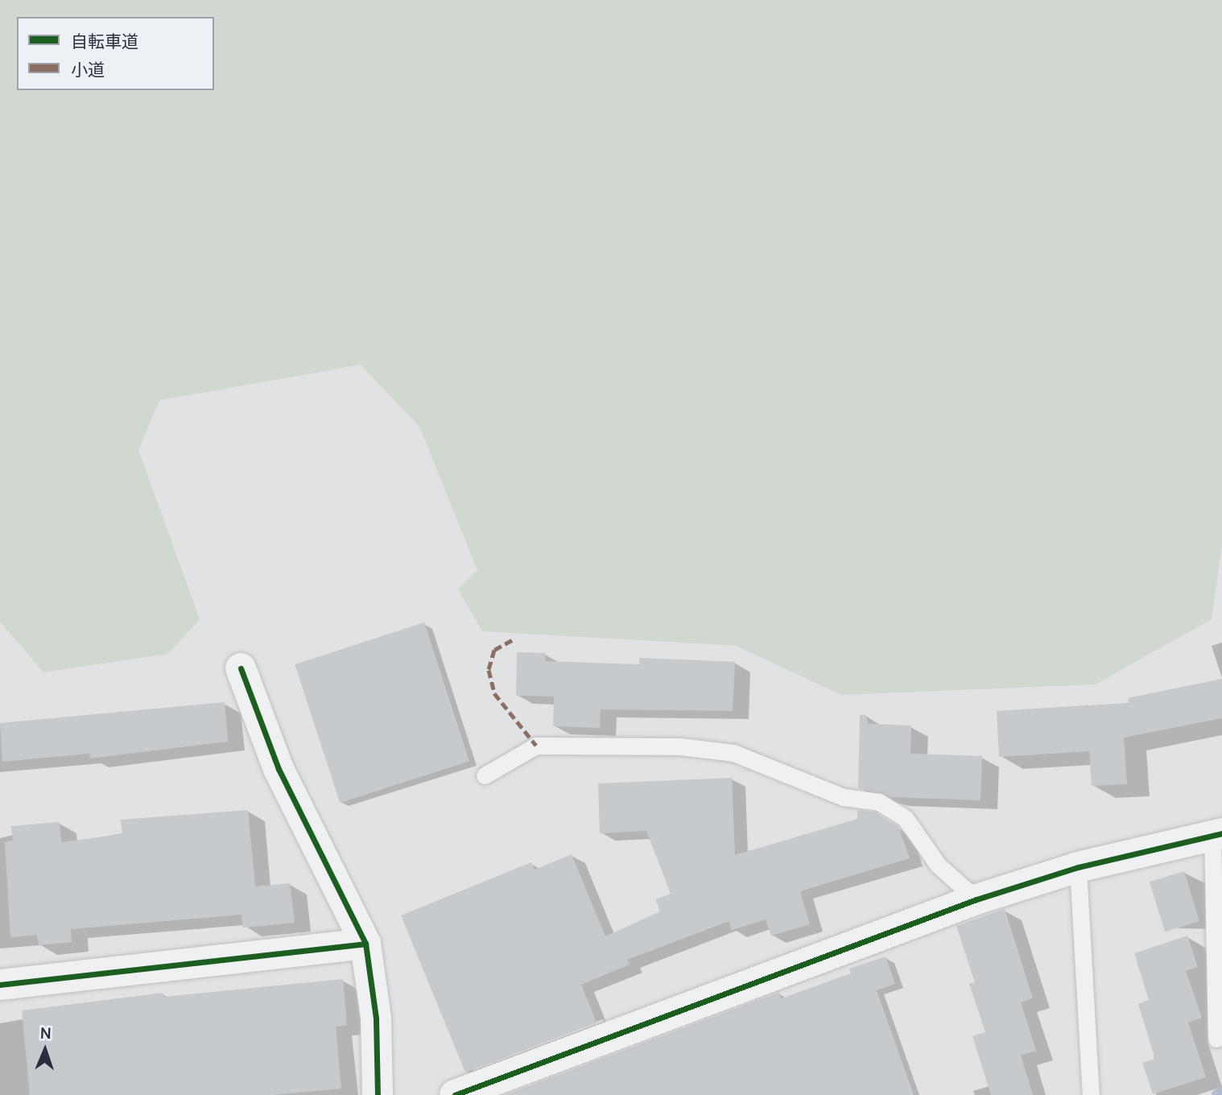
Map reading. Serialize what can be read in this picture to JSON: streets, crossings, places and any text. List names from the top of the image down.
{
  "legend": ["自転車道", "小道"],
  "north": "top"
}
